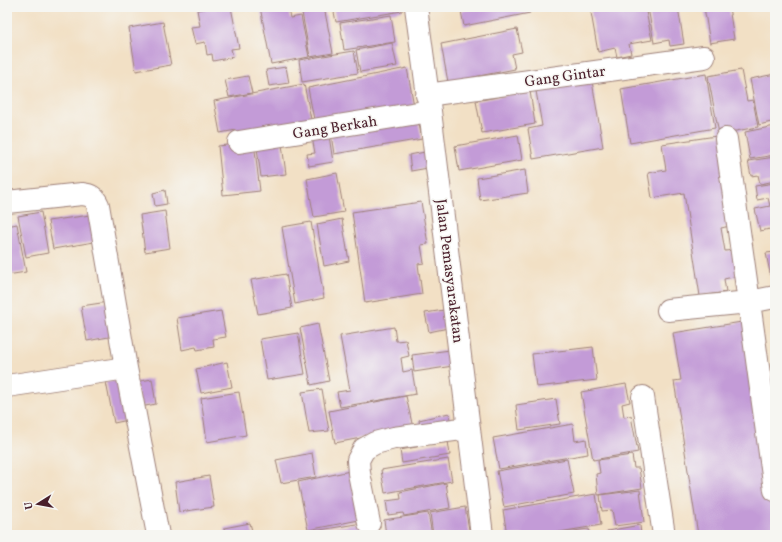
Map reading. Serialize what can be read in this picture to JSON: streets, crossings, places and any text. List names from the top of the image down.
{
  "streets": {
    "street": ["Gang Gintar", "Gang Berkah", "Jalan Pemasyarakatan"]
  },
  "crossings": [
    ["Gang Gintar", "Gang Berkah"],
    ["Gang Gintar", "Jalan Pemasyarakatan"],
    ["Gang Berkah", "Jalan Pemasyarakatan"]
  ],
  "north": "left"
}
